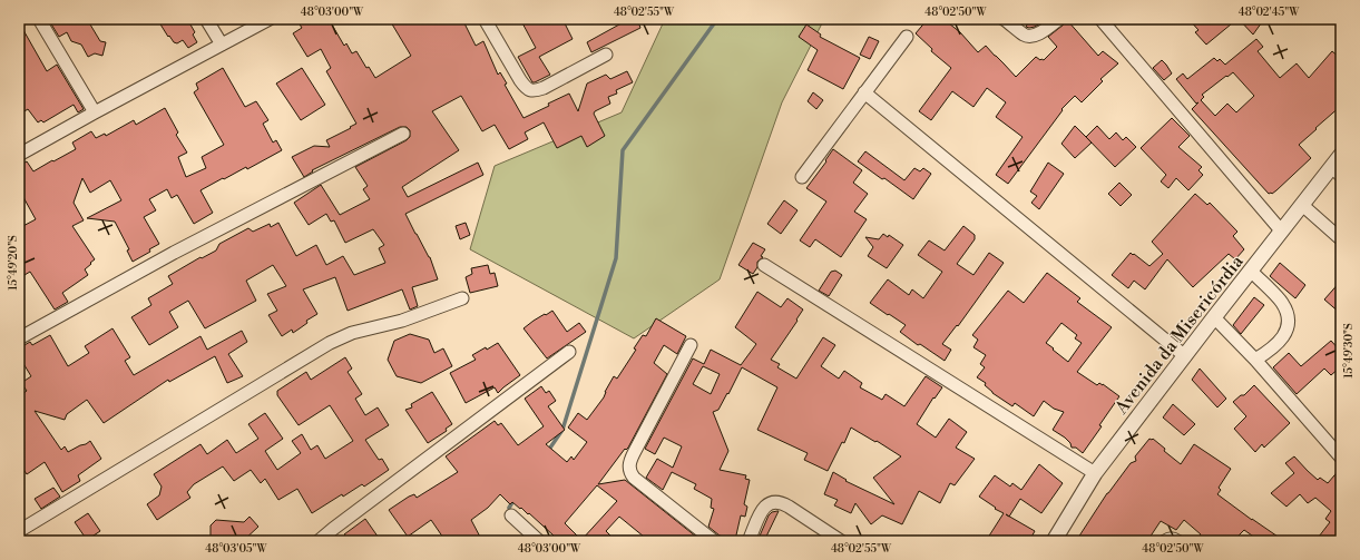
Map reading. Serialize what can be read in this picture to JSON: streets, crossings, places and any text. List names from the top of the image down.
{
  "streets": {
    "street": ["Avenida da Misericórdia"]
  },
  "coordinates": [
    "48°03'00\"W",
    "48°02'55\"W",
    "48°02'50\"W",
    "48°02'45\"W",
    "15°49'20\"S",
    "15°49'30\"S",
    "48°03'05\"W"
  ]
}
